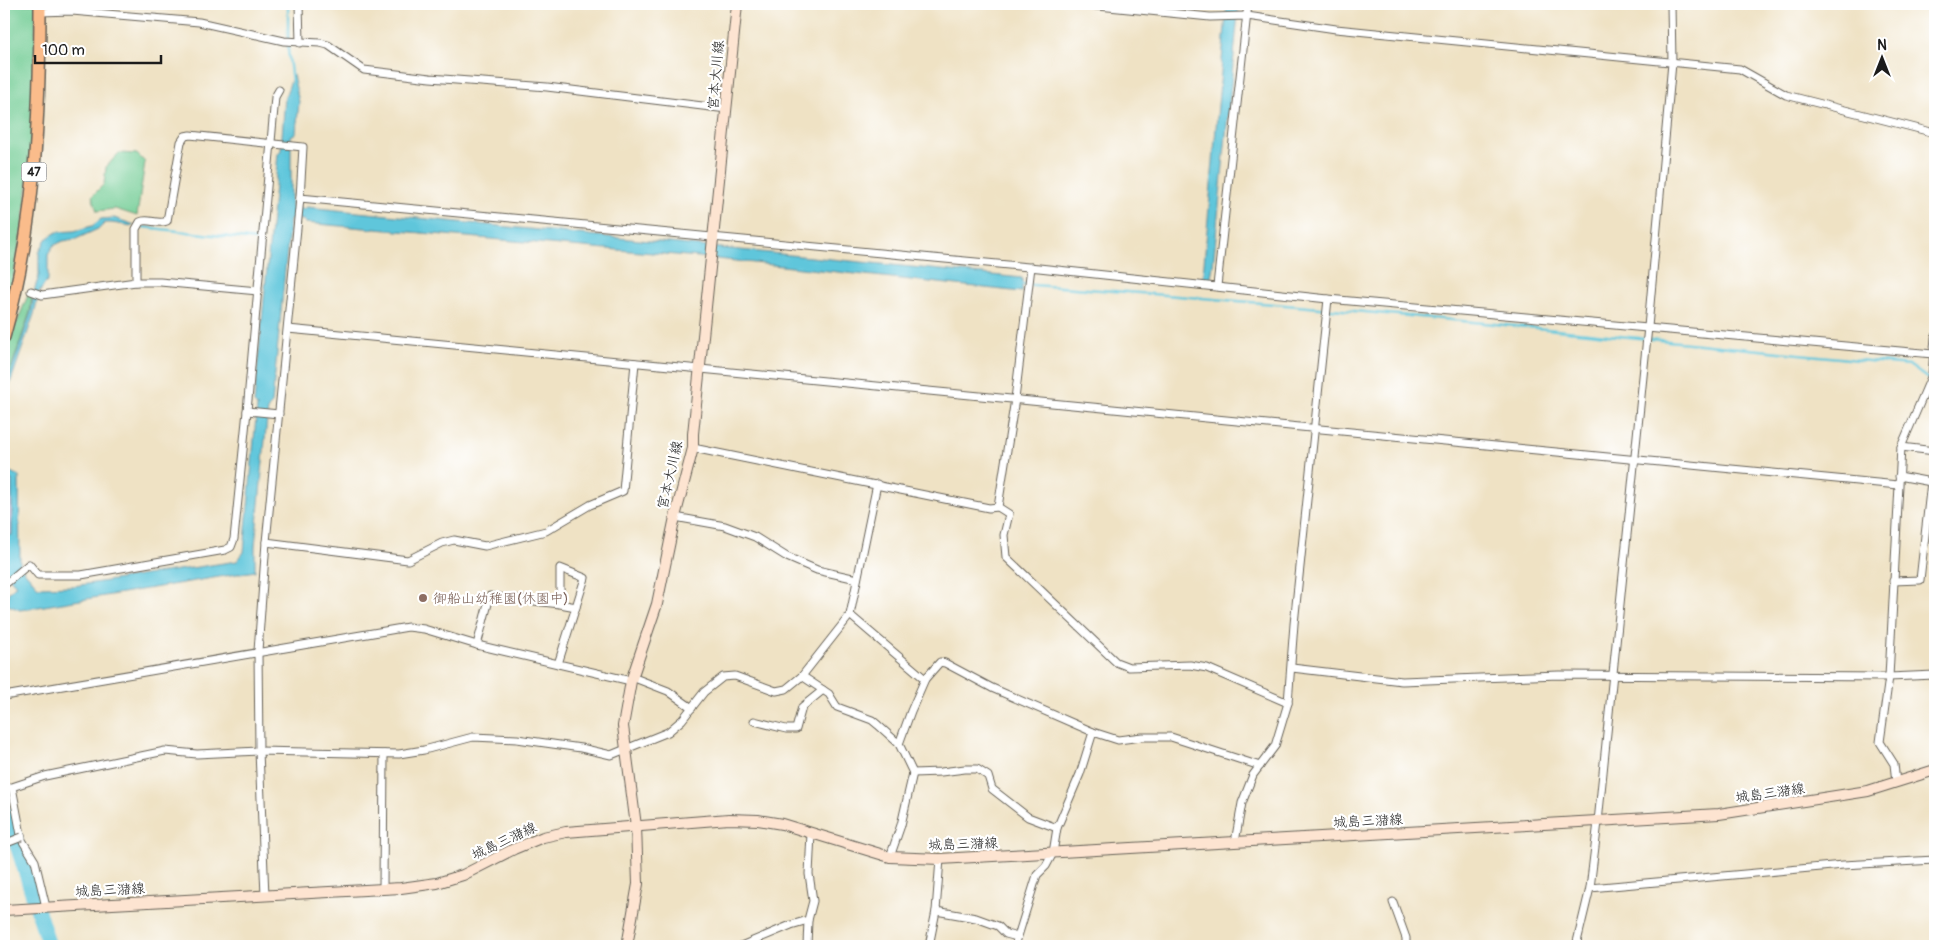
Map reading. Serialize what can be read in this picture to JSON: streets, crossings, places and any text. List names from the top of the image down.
{
  "streets": {
    "main road": ["宮本大川線", "47", "城島三潴線"]
  },
  "crossings": [
    ["宮本大川線", "城島三潴線"]
  ],
  "places": ["御船山幼稚園(休園中)"],
  "scale_bar": "100 m",
  "north": "top"
}
